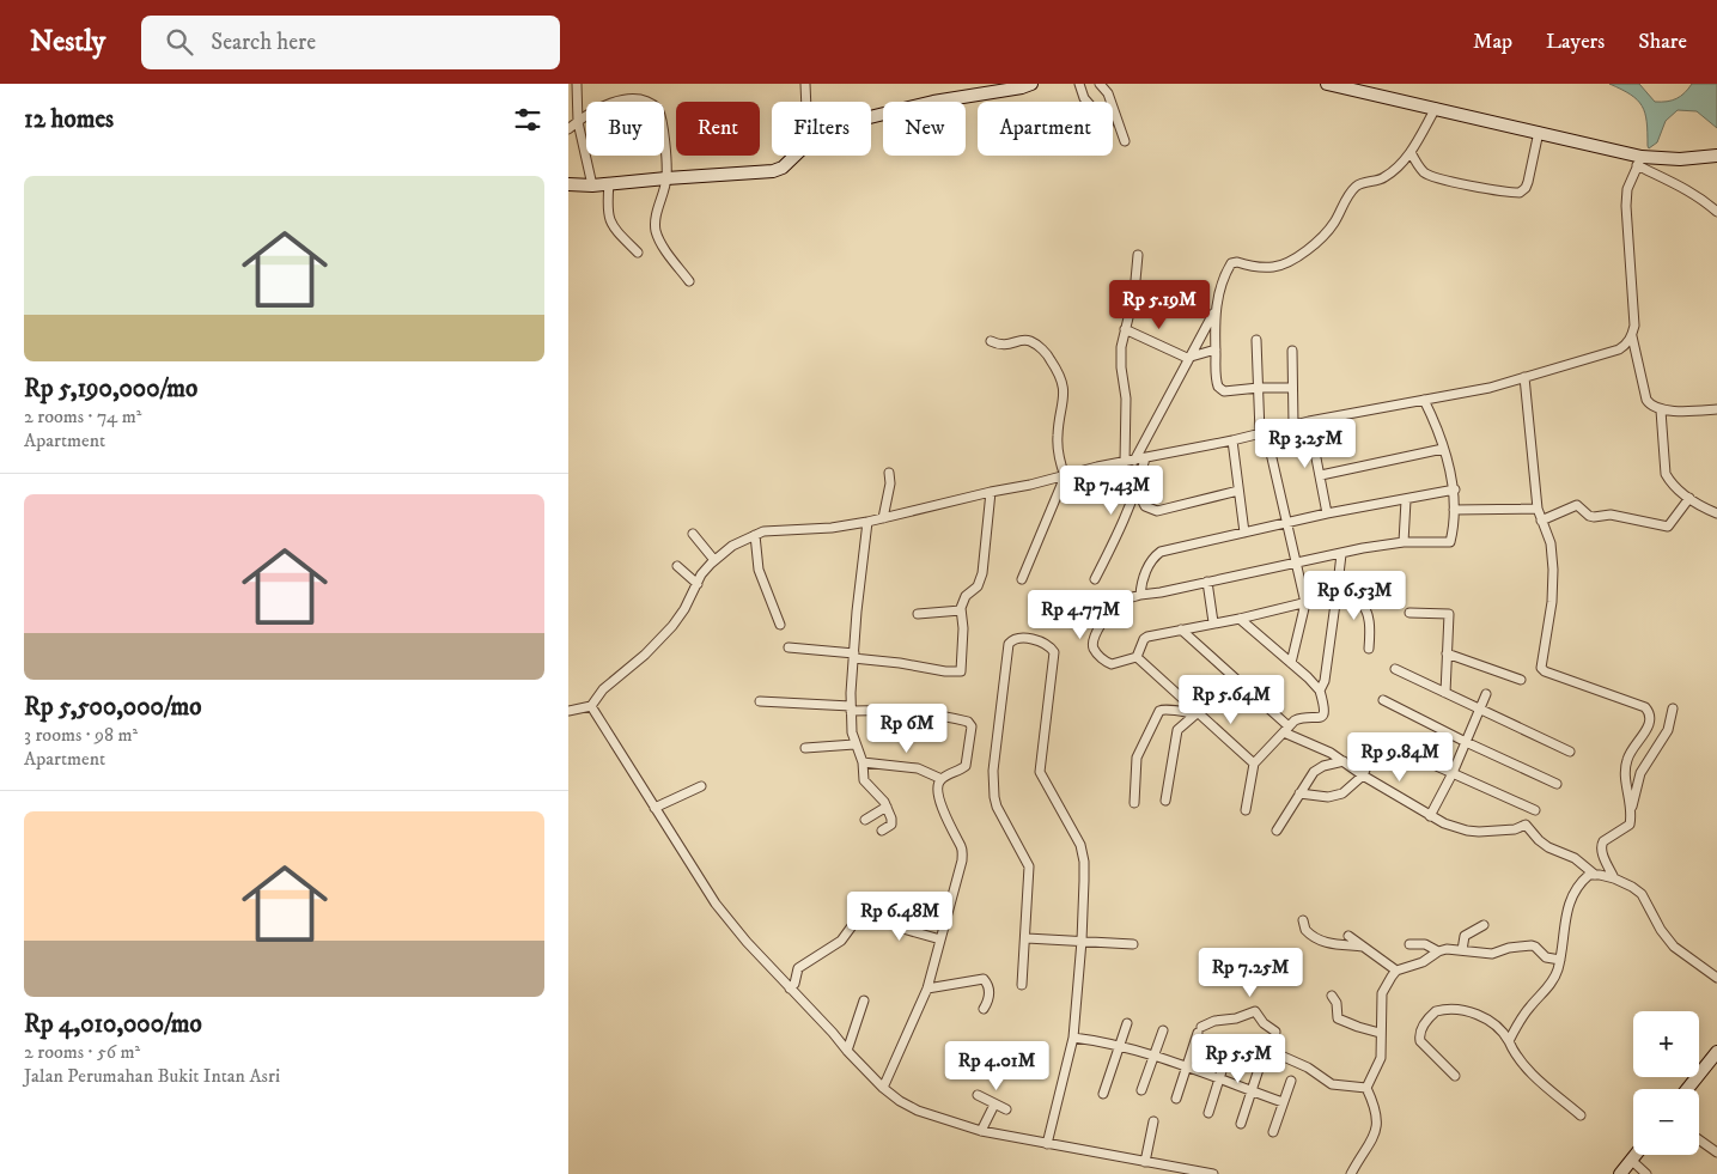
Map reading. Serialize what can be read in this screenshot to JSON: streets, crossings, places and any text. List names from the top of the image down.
{
  "page": {
    "header": "Nestly",
    "search": "Search here",
    "nav": ["Map", "Layers", "Share"],
    "heading": "12 homes",
    "chip": [
      "Buy",
      "Rent",
      "Filters",
      "New",
      "Apartment"
    ],
    "list": [
      {
        "name": "Rp 5,190,000/mo",
        "note": "2 rooms · 74 m² · Apartment"
      },
      {
        "name": "Rp 5,500,000/mo",
        "note": "3 rooms · 98 m² · Apartment"
      },
      {
        "name": "Rp 4,010,000/mo",
        "note": "2 rooms · 56 m² · Jalan Perumahan Bukit Intan Asri"
      }
    ],
    "price": [
      "Rp 5.19M",
      "Rp 3.25M",
      "Rp 7.43M",
      "Rp 6.53M",
      "Rp 4.77M",
      "Rp 5.64M",
      "Rp 6M",
      "Rp 9.84M",
      "Rp 6.48M",
      "Rp 7.25M",
      "Rp 5.5M",
      "Rp 4.01M"
    ],
    "map_buttons": ["+", "−"]
  }
}
